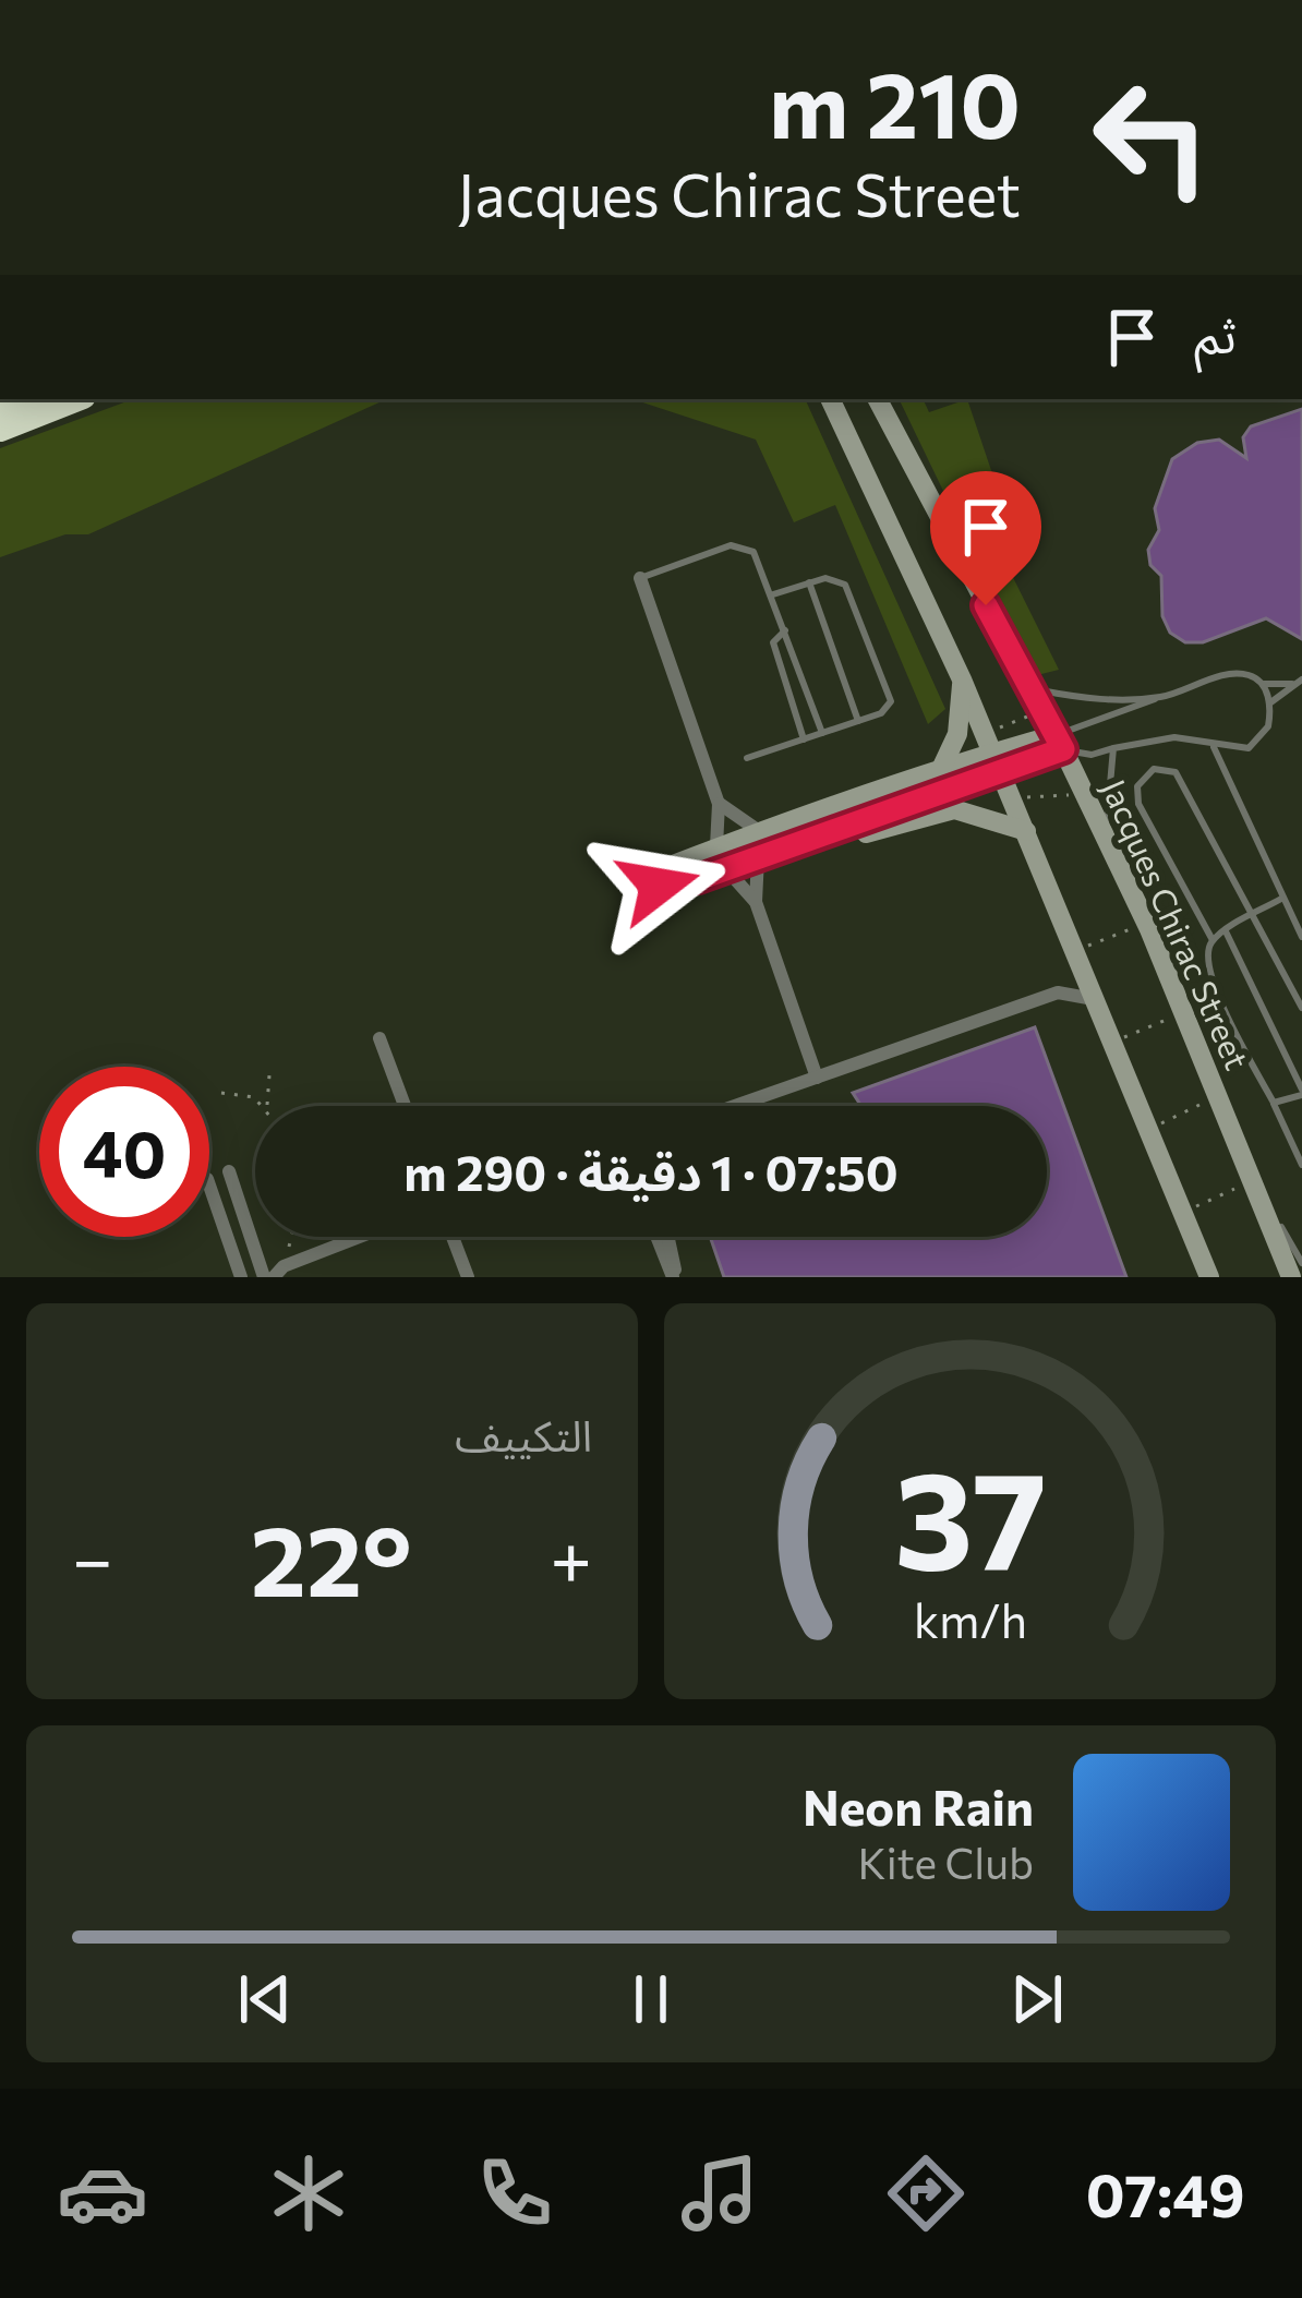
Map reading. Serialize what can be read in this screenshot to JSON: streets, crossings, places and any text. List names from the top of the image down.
{
  "streets": {
    "street": ["Jacques Chirac Street"]
  },
  "page": {
    "turn": ["210 m", "Jacques Chirac Street"],
    "then": "ثم",
    "limit": "40",
    "trip": "07:50 · 1 دقيقة · 290 m",
    "tile": "التكييف",
    "heat": ["−", "22°", "+"],
    "song": ["Neon Rain", "Kite Club"],
    "tabs": "07:49",
    "gauge": ["37", "km/h"]
  }
}
